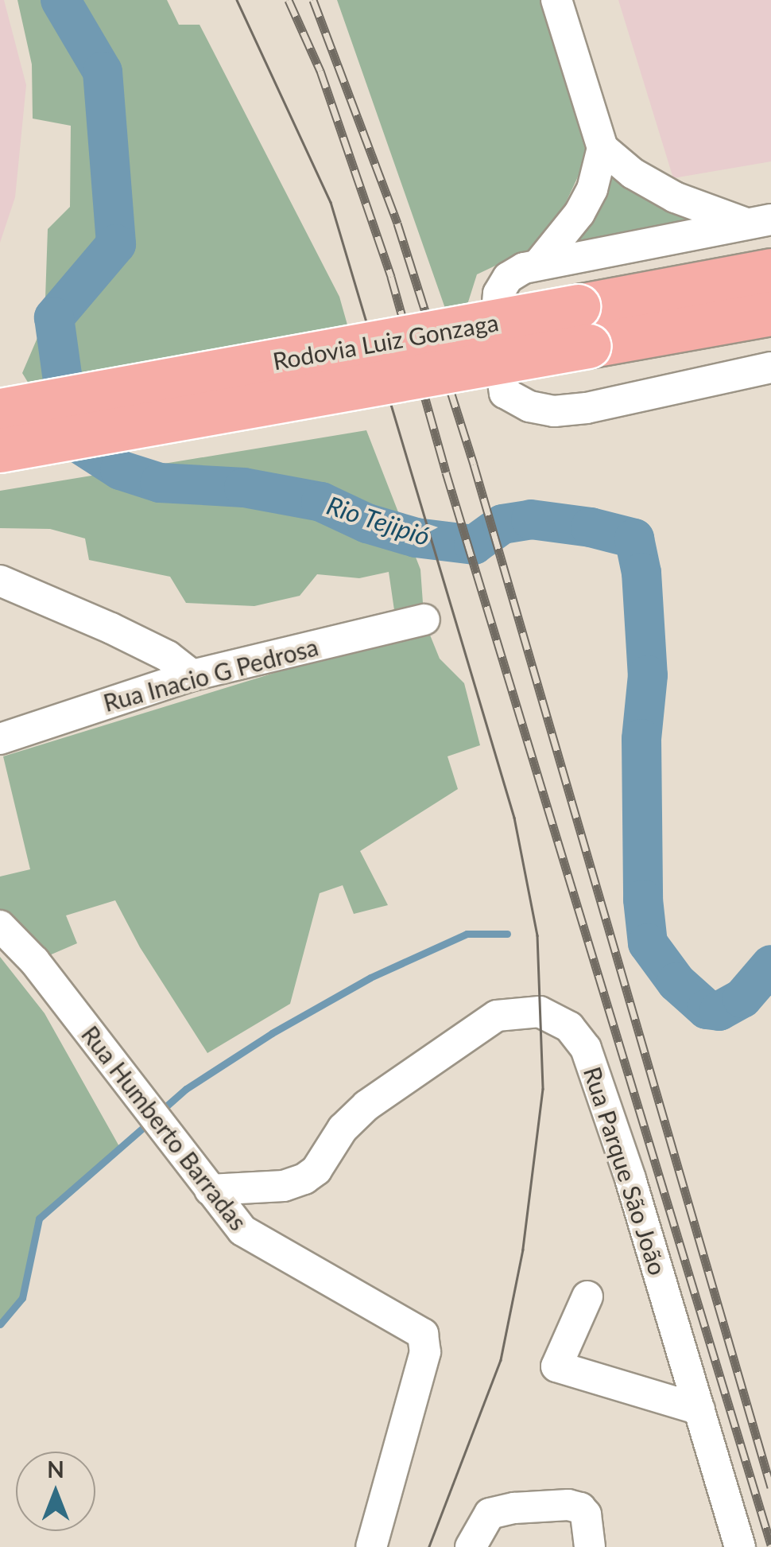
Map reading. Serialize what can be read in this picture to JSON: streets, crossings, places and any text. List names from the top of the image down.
{
  "streets": {
    "highway": ["Rodovia Luiz Gonzaga"],
    "street": ["Rua Inacio G Pedrosa", "Rua Humberto Barradas", "Rua Parque São João"]
  },
  "crossings": [
    ["Rua Humberto Barradas", "Rua Parque São João"]
  ],
  "water": ["Rio Tejipió"],
  "north": "top"
}
